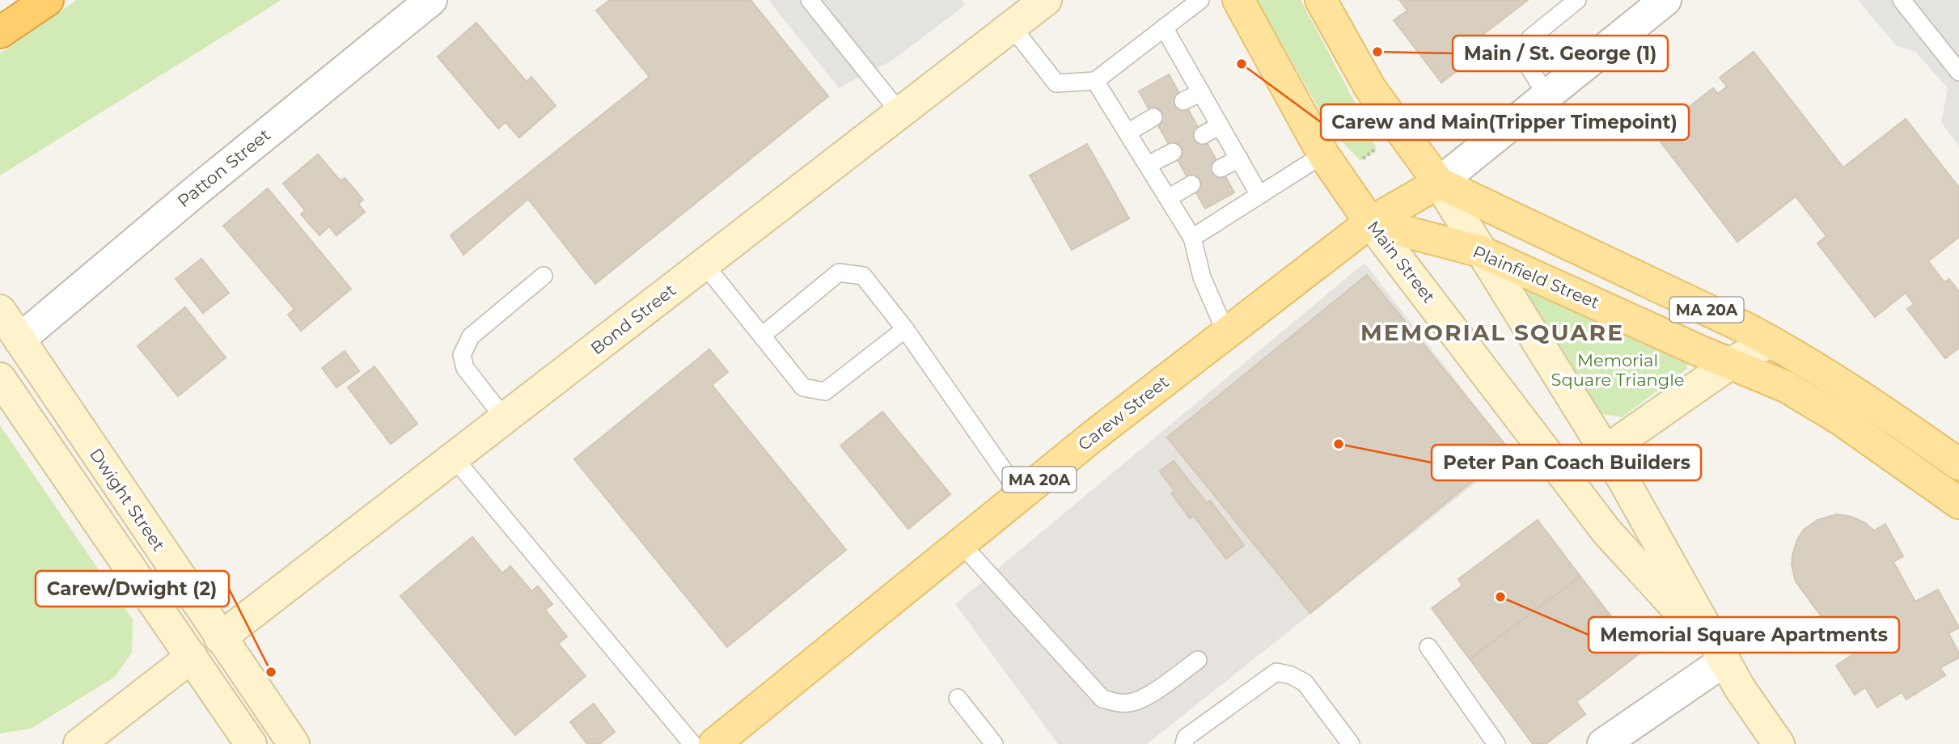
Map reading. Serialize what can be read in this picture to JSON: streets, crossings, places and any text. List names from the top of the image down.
{
  "streets": {
    "main road": [
      "Main Street",
      "Plainfield Street",
      "MA 20A",
      "Bond Street",
      "Carew Street",
      "Dwight Street"
    ],
    "street": ["Patton Street"]
  },
  "crossings": [
    ["Patton Street", "Dwight Street"],
    ["Main Street", "Plainfield Street"],
    ["Main Street", "MA 20A"],
    ["Main Street", "Carew Street"],
    ["Plainfield Street", "Carew Street"],
    ["MA 20A", "Carew Street"],
    ["Bond Street", "Dwight Street"]
  ],
  "districts": ["MEMORIAL SQUARE"],
  "parks": ["Memorial Square Triangle"],
  "places": [
    "Main / St. George (1)",
    "Carew and Main(Tripper Timepoint)",
    "Peter Pan Coach Builders",
    "Memorial Square Apartments",
    "Carew/Dwight (2)"
  ]
}
